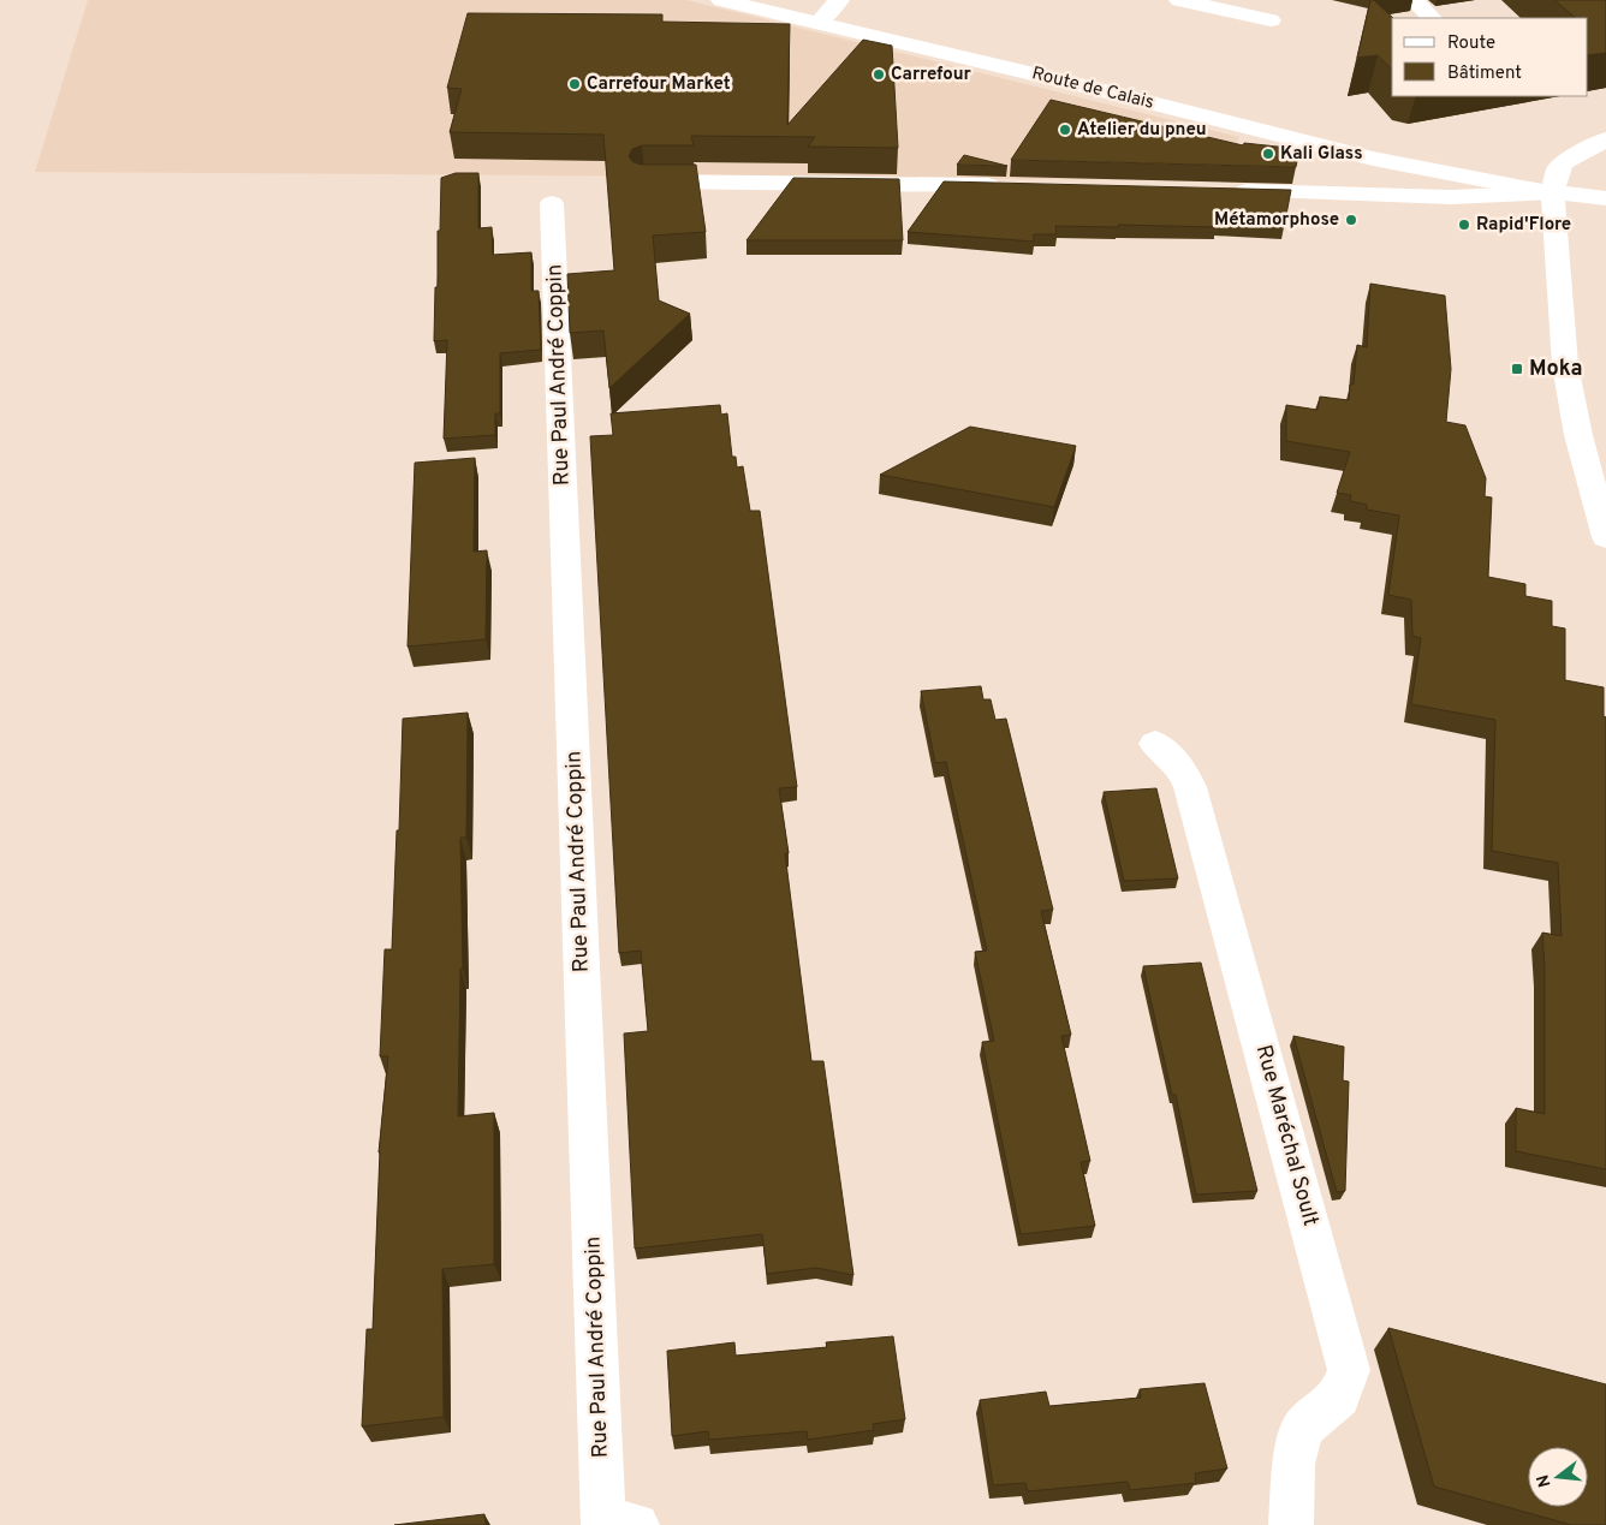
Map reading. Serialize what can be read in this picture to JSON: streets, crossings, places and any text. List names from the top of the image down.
{
  "streets": {
    "street": ["Route de Calais", "Rue Paul André Coppin", "Rue Maréchal Soult"]
  },
  "places": {
    "other": [
      "Carrefour",
      "Carrefour Market",
      "Atelier du pneu",
      "Kali Glass",
      "Métamorphose",
      "Rapid'Flore"
    ],
    "transit": ["Moka"]
  },
  "legend": ["Route", "Bâtiment"],
  "north": "left"
}
